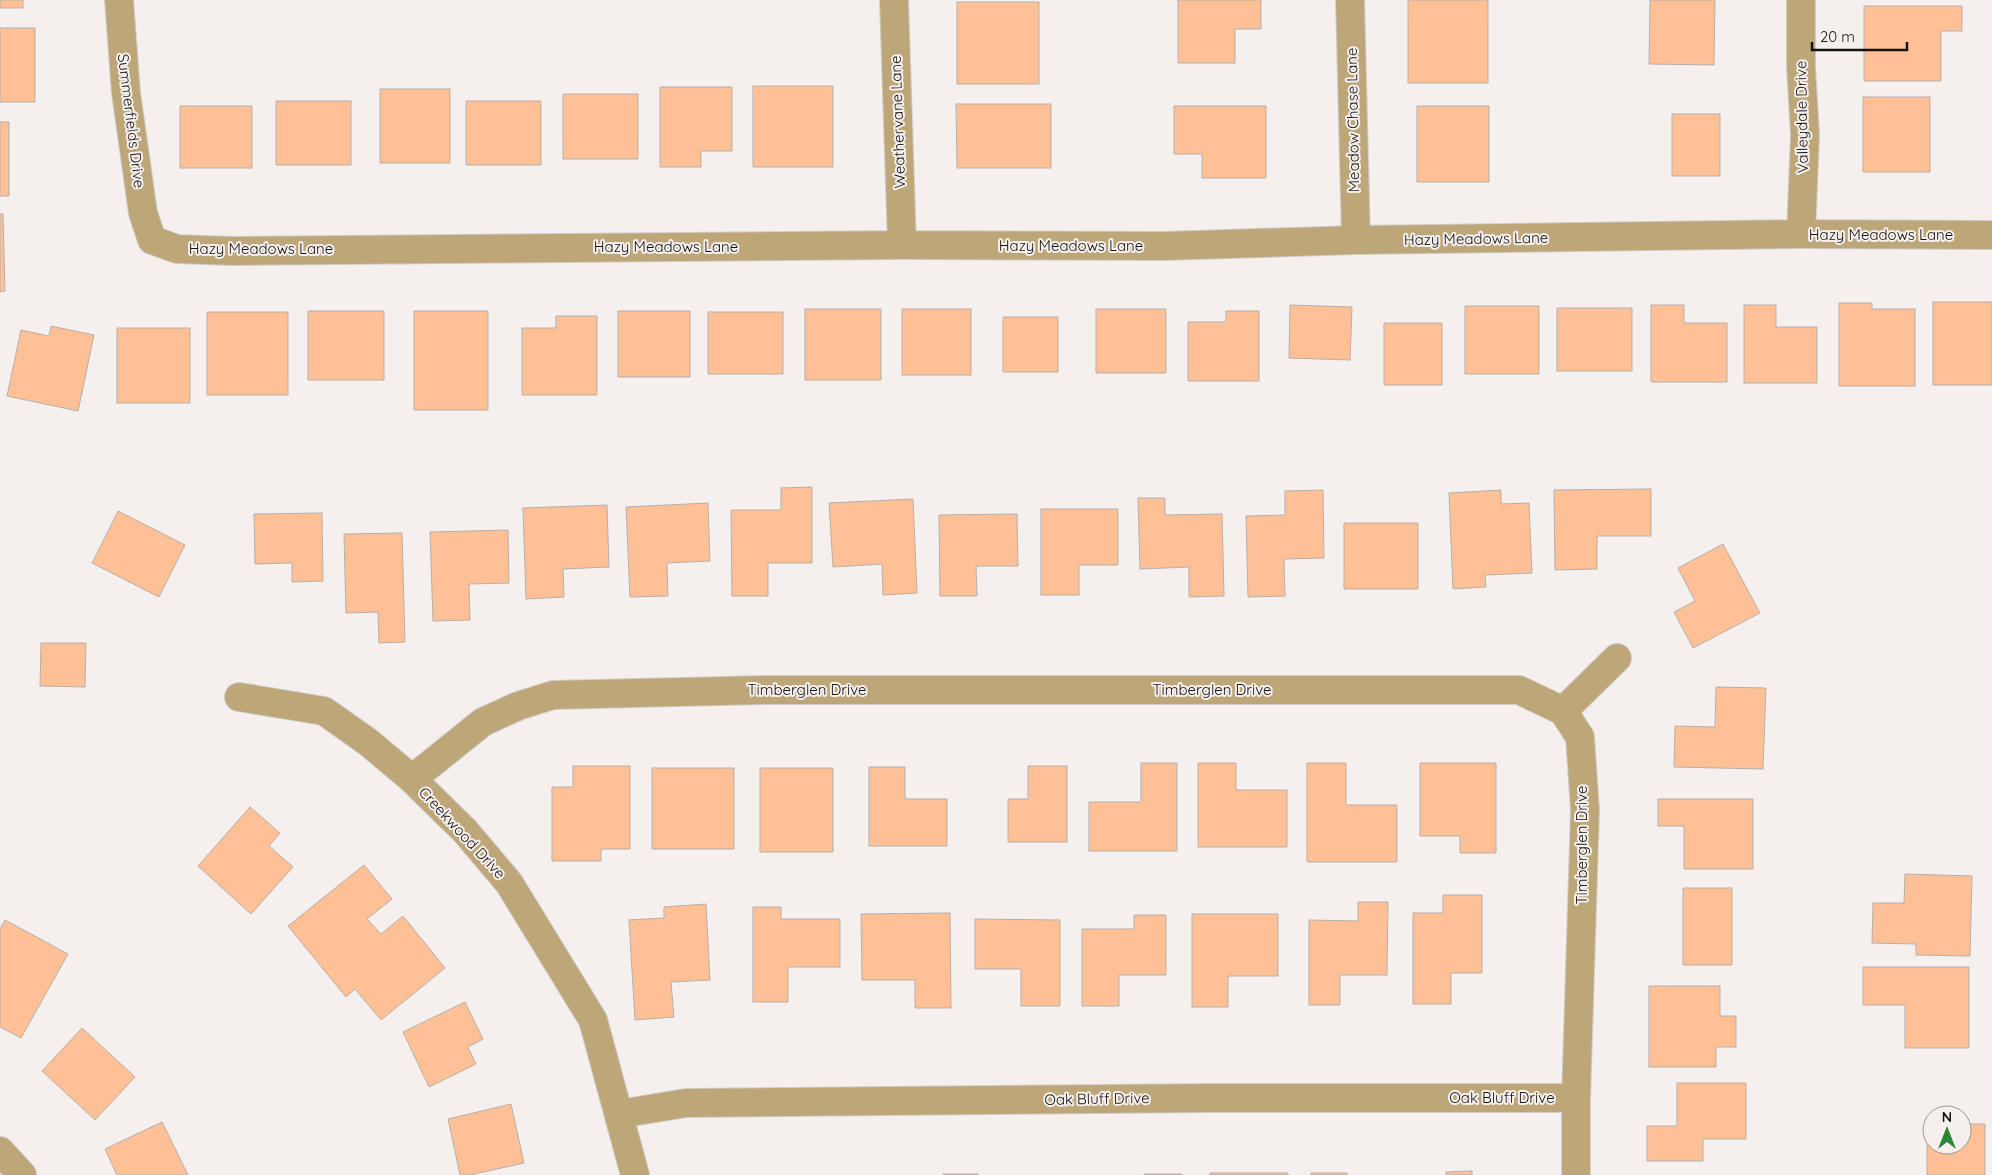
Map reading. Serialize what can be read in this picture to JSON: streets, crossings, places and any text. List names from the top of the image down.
{
  "streets": {
    "street": [
      "Valleydale Drive",
      "Meadow Chase Lane",
      "Summerfields Drive",
      "Weathervane Lane",
      "Hazy Meadows Lane",
      "Timberglen Drive",
      "Creekwood Drive",
      "Oak Bluff Drive"
    ]
  },
  "crossings": [
    ["Valleydale Drive", "Hazy Meadows Lane"],
    ["Meadow Chase Lane", "Hazy Meadows Lane"],
    ["Summerfields Drive", "Hazy Meadows Lane"],
    ["Weathervane Lane", "Hazy Meadows Lane"],
    ["Timberglen Drive", "Creekwood Drive"],
    ["Timberglen Drive", "Oak Bluff Drive"],
    ["Creekwood Drive", "Oak Bluff Drive"]
  ],
  "scale_bar": "20 m",
  "north": "top"
}
